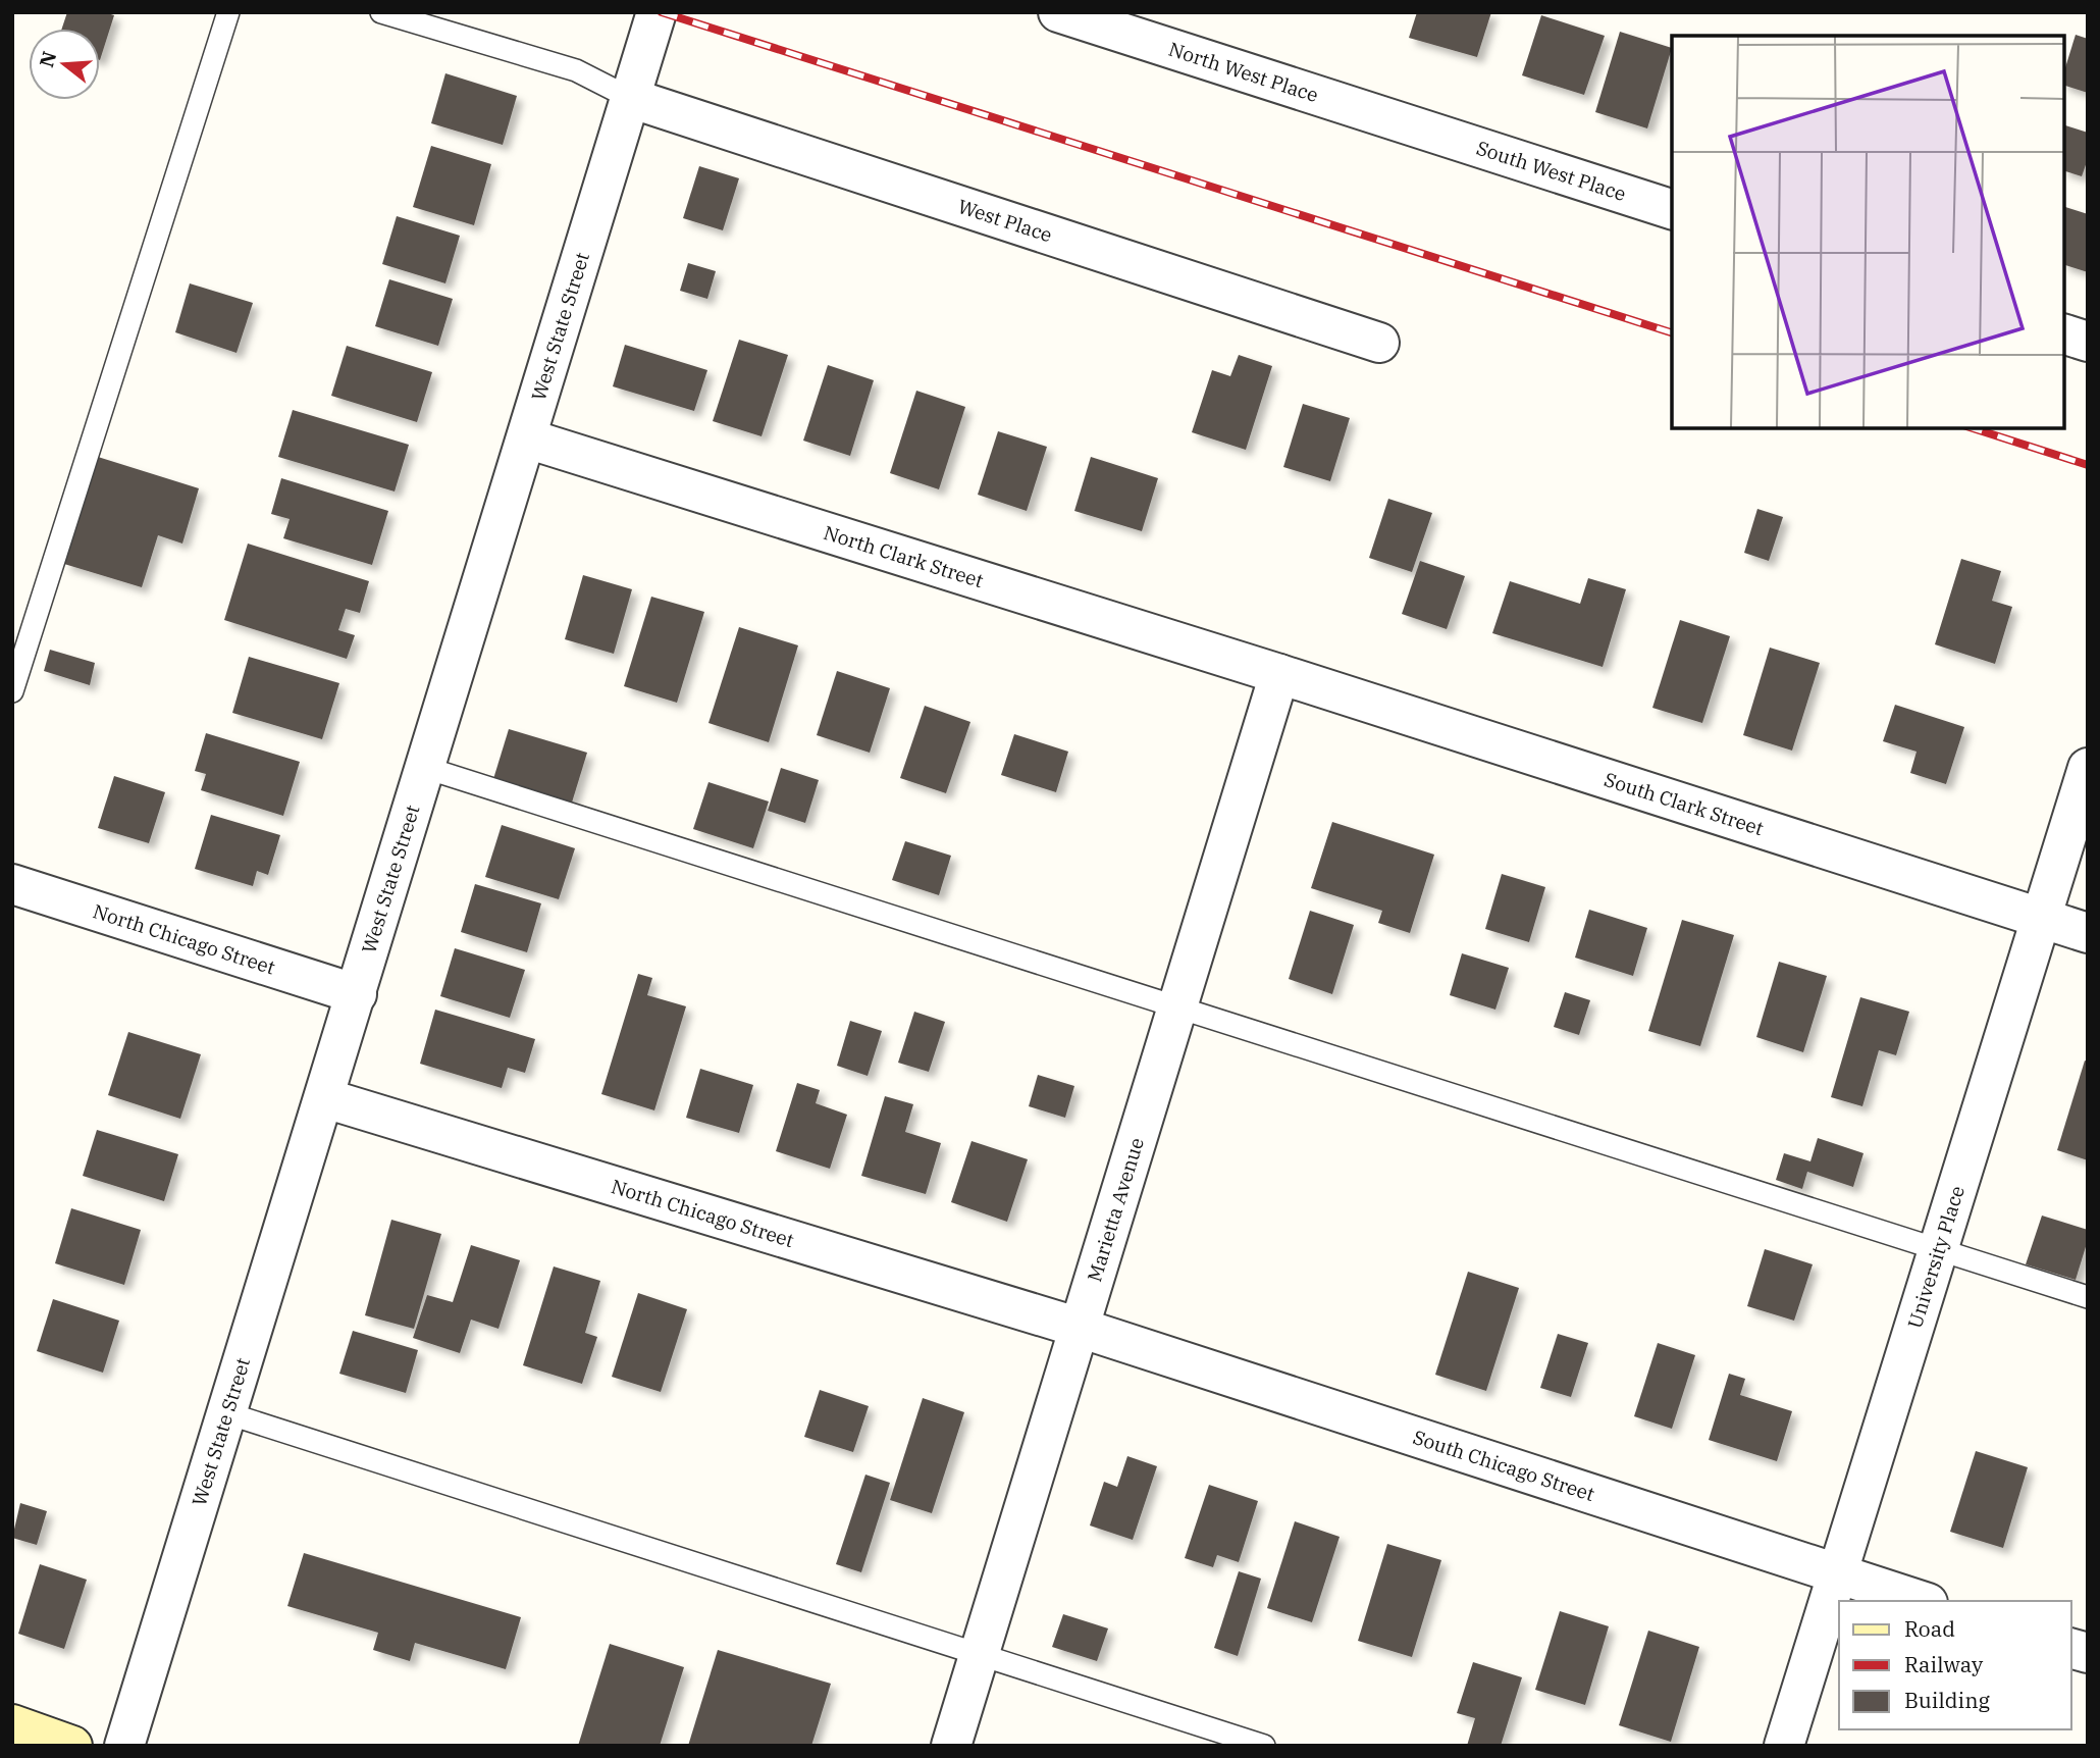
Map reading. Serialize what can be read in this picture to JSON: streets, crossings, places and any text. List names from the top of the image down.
{
  "streets": {
    "street": [
      "North West Place",
      "South West Place",
      "West Place",
      "West State Street",
      "North Clark Street",
      "South Clark Street",
      "North Chicago Street",
      "Marietta Avenue",
      "University Place",
      "South Chicago Street"
    ]
  },
  "crossings": [
    ["North West Place", "South West Place"],
    ["West Place", "West State Street"],
    ["West State Street", "North Clark Street"],
    ["West State Street", "North Chicago Street"],
    ["North Clark Street", "South Clark Street"],
    ["North Clark Street", "Marietta Avenue"],
    ["South Clark Street", "Marietta Avenue"],
    ["South Clark Street", "University Place"],
    ["North Chicago Street", "Marietta Avenue"],
    ["North Chicago Street", "South Chicago Street"],
    ["Marietta Avenue", "South Chicago Street"],
    ["University Place", "South Chicago Street"]
  ],
  "legend": ["Road", "Railway", "Building"],
  "north": "left"
}
